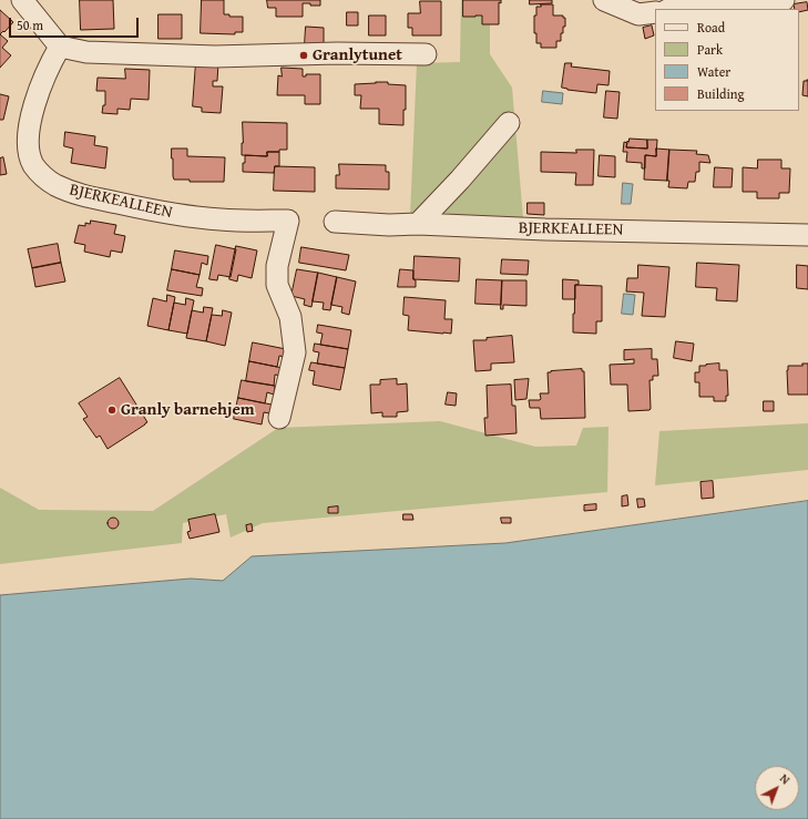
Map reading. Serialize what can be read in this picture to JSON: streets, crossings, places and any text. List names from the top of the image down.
{
  "streets": {
    "street": ["BJERKEALLEEN"]
  },
  "places": ["Granlytunet", "Granly barnehjem"],
  "legend": [
    "Road",
    "Park",
    "Water",
    "Building"
  ],
  "scale_bar": "50 m",
  "north": "top right"
}
